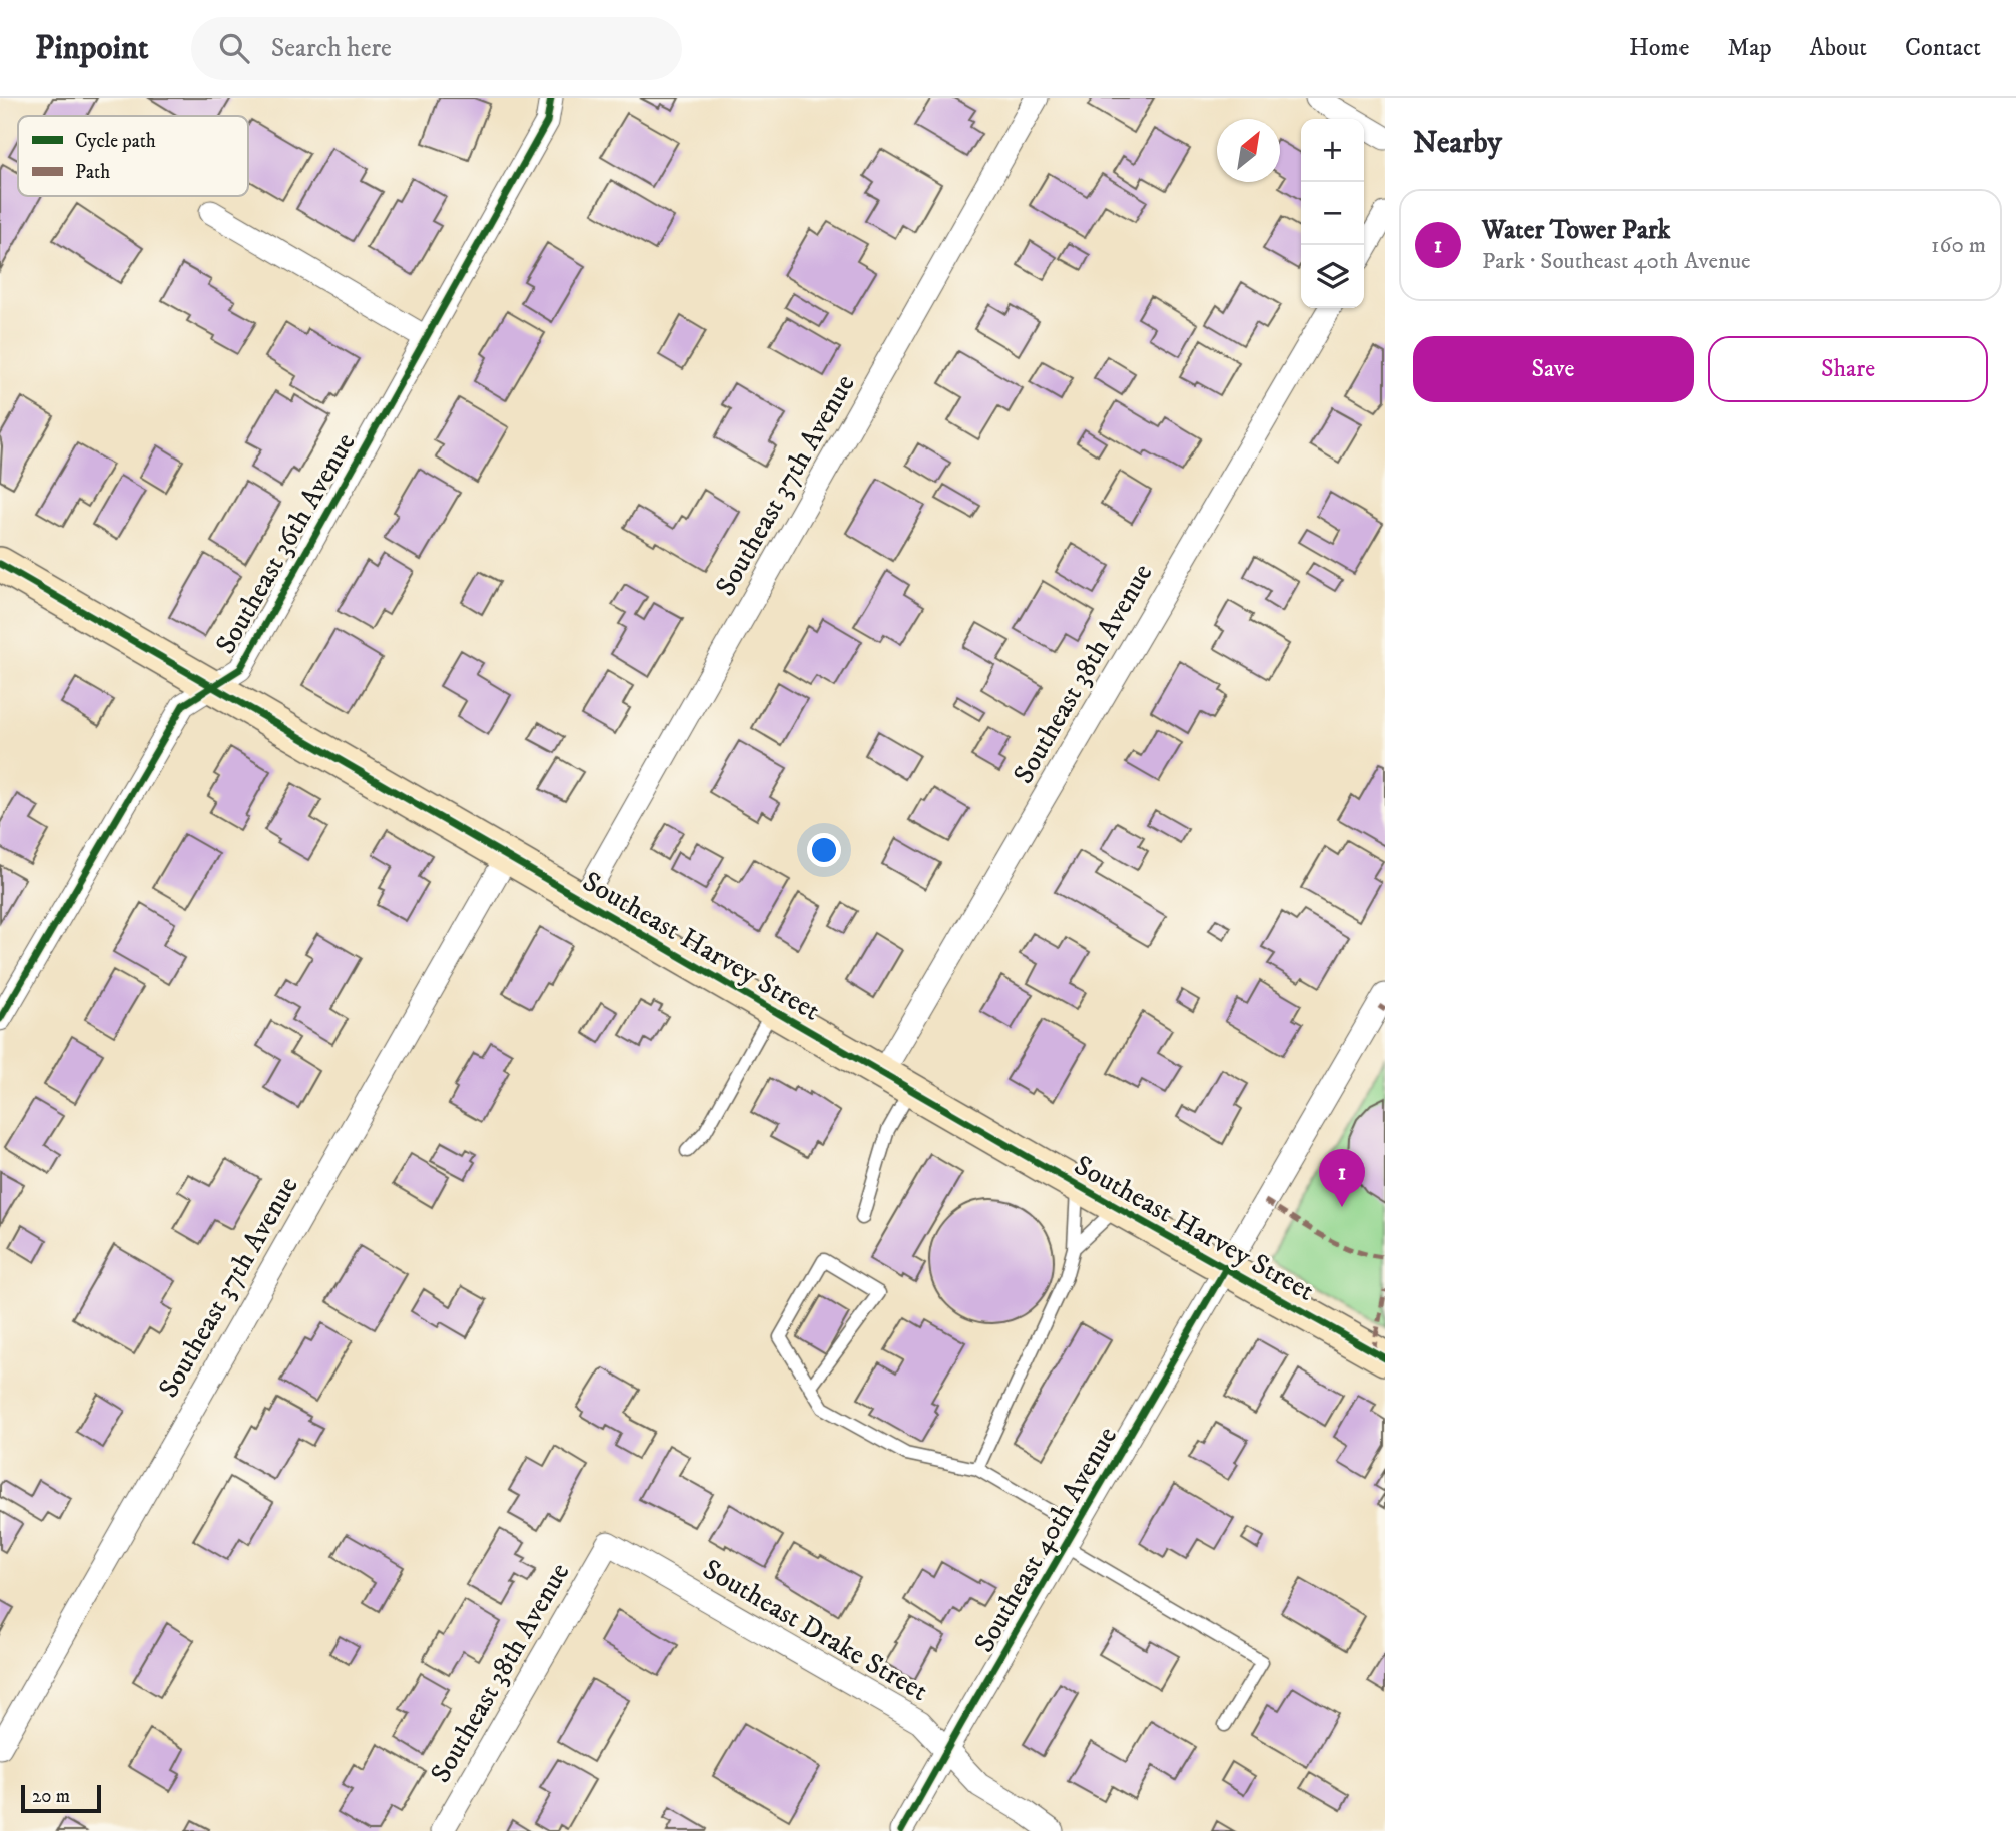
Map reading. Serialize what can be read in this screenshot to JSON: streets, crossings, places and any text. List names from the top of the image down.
{
  "streets": {
    "street": [
      "Southeast 37th Avenue",
      "Southeast 36th Avenue",
      "Southeast 38th Avenue",
      "Southeast Harvey Street",
      "Southeast 40th Avenue",
      "Southeast Drake Street"
    ]
  },
  "crossings": [
    ["Southeast 37th Avenue", "Southeast Harvey Street"],
    ["Southeast 36th Avenue", "Southeast Harvey Street"],
    ["Southeast 38th Avenue", "Southeast Harvey Street"],
    ["Southeast 38th Avenue", "Southeast Drake Street"],
    ["Southeast Harvey Street", "Southeast 40th Avenue"],
    ["Southeast 40th Avenue", "Southeast Drake Street"]
  ],
  "legend": ["Cycle path", "Path"],
  "scale_bar": "20 m",
  "north": "top right",
  "page": {
    "header": "Pinpoint",
    "search": "Search here",
    "nav": [
      "Home",
      "Map",
      "About",
      "Contact"
    ],
    "heading": "Nearby",
    "map_buttons": ["+", "−"],
    "list": [
      {
        "mark": "1",
        "name": "Water Tower Park",
        "note": "Park · Southeast 40th Avenue",
        "value": "160 m"
      }
    ],
    "buttons": ["Save", "Share"],
    "pins": "1",
    "scale": "20 m"
  }
}
